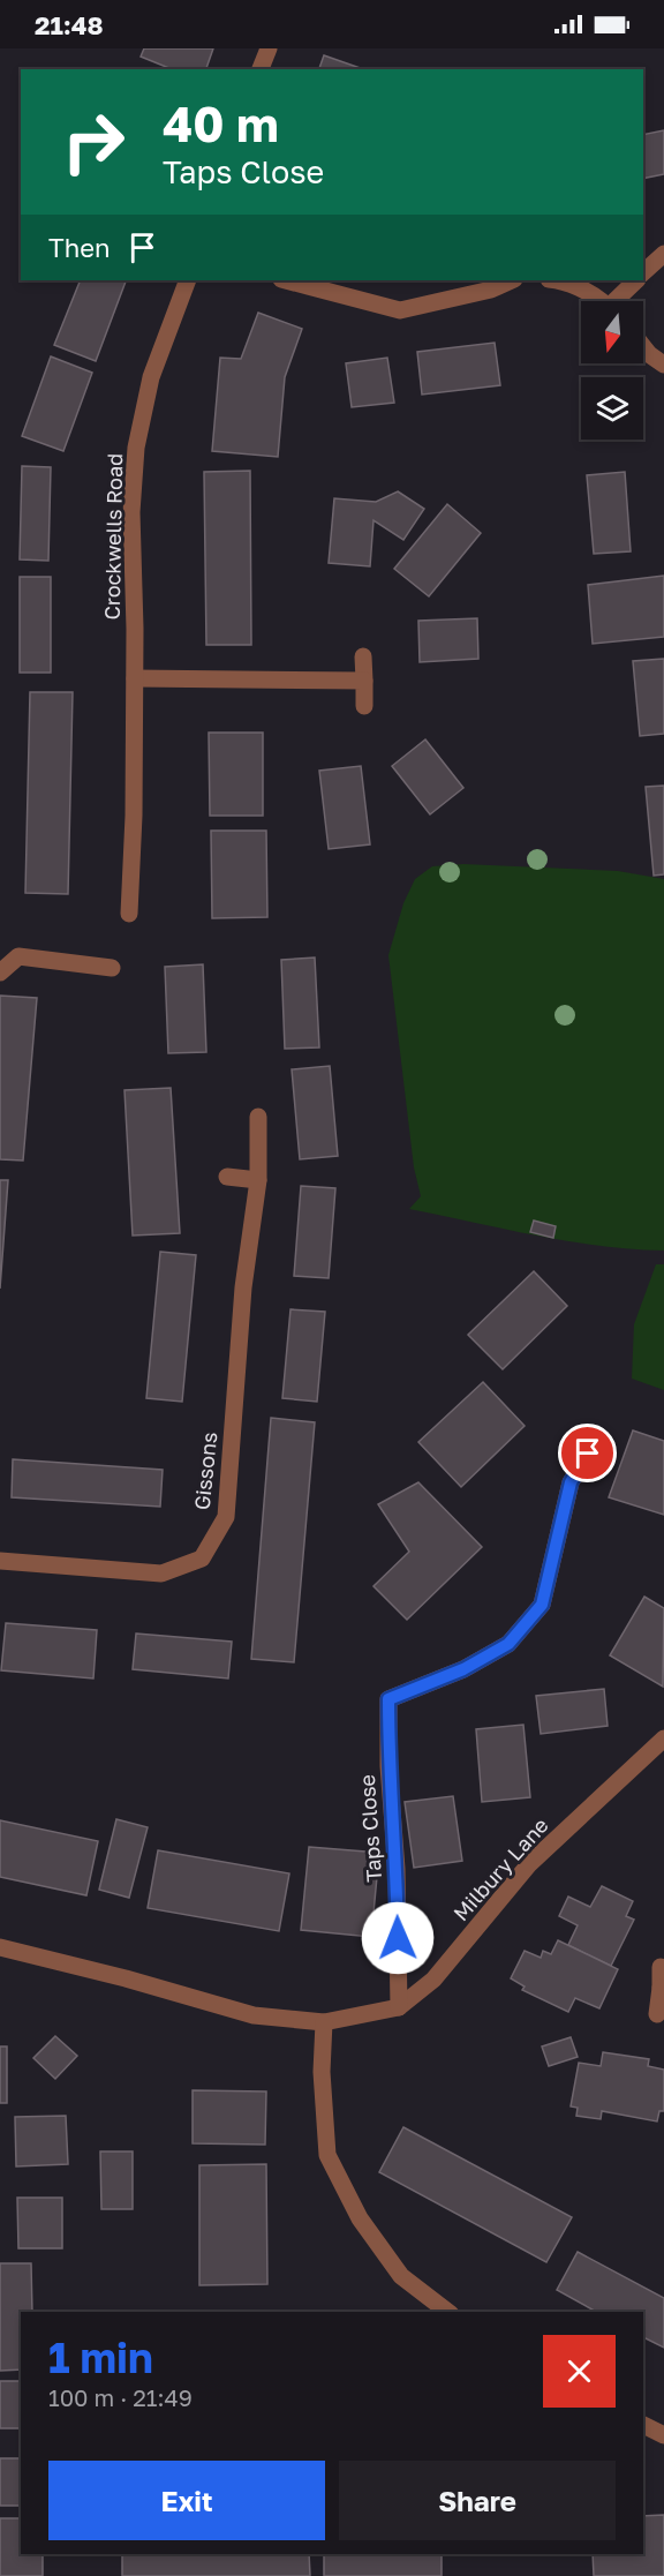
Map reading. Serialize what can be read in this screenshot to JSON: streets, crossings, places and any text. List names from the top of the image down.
{
  "streets": {
    "street": [
      "Crockwells Road",
      "Gissons",
      "Taps Close",
      "Milbury Lane"
    ]
  },
  "crossings": [
    ["Taps Close", "Milbury Lane"]
  ],
  "north": "bottom",
  "page": {
    "status": "21:48",
    "turn": ["40 m", "Taps Close"],
    "then": "Then",
    "heading": ["1 min", "100 m · 21:49"],
    "buttons": ["Exit", "Share"]
  }
}
